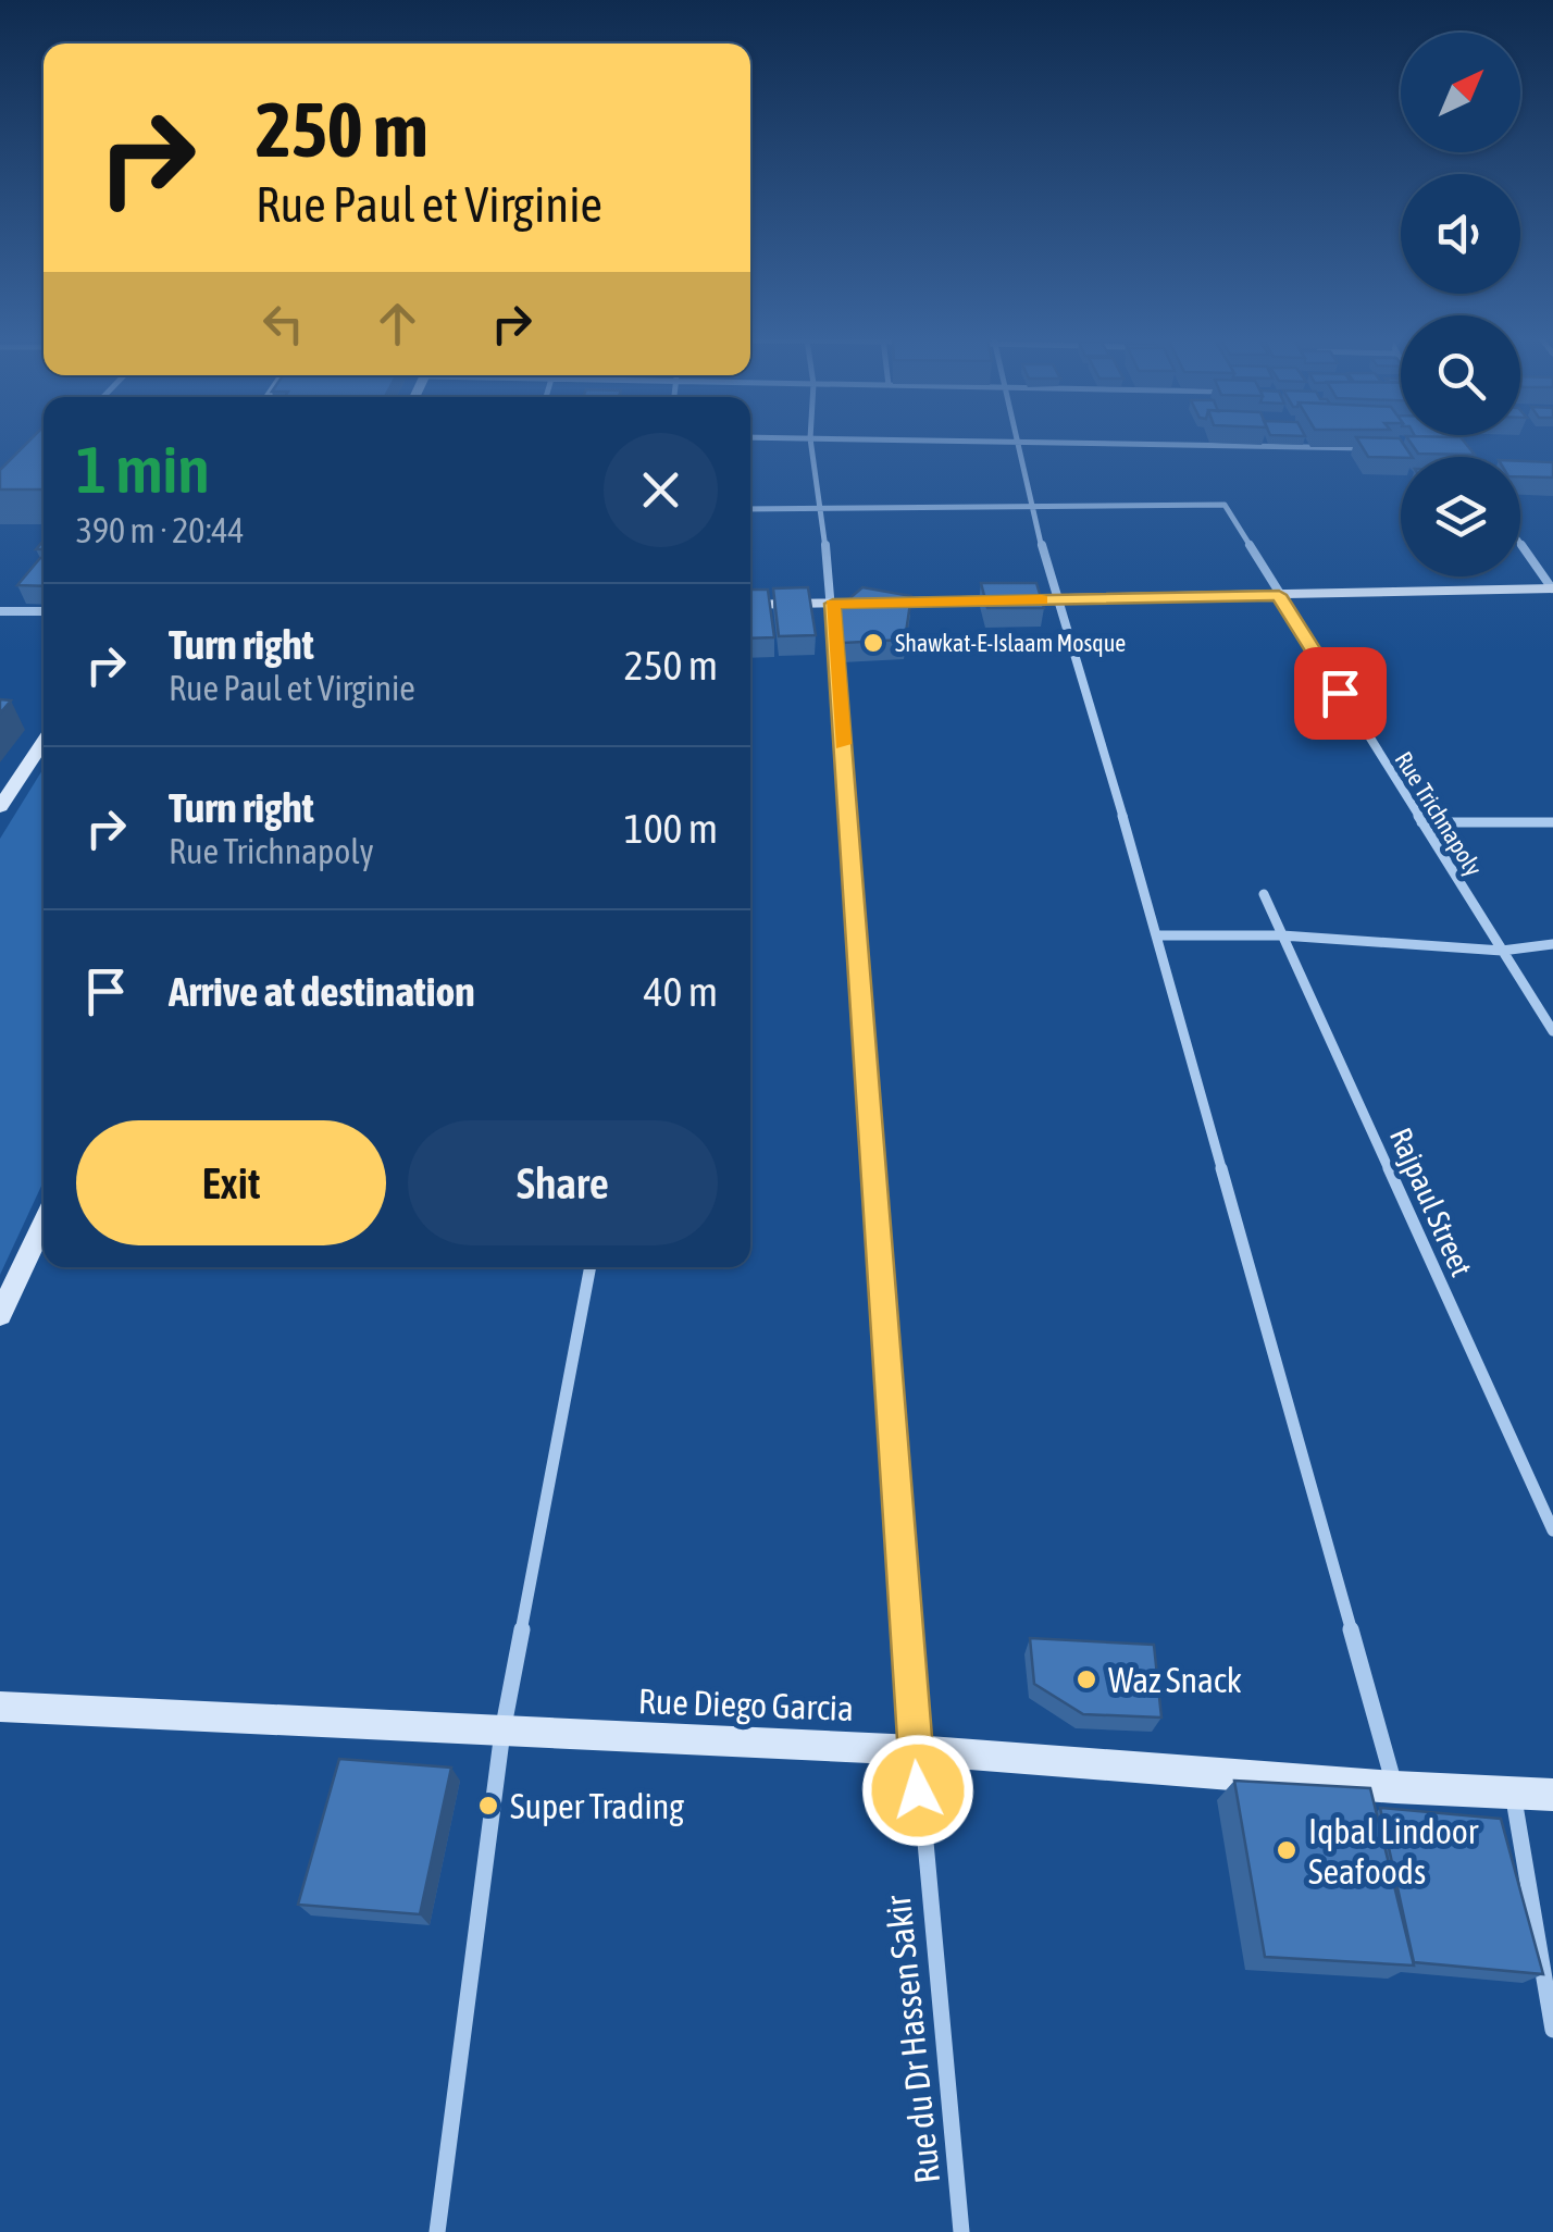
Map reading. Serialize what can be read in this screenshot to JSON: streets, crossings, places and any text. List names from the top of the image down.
{
  "streets": {
    "street": [
      "Rue Trichnapoly",
      "Rajpaul Street",
      "Rue Diego Garcia",
      "Rue du Dr Hassen Sakir"
    ]
  },
  "crossings": [
    ["Rue Diego Garcia", "Rue du Dr Hassen Sakir"]
  ],
  "places": [
    "Shawkat-E-Islaam Mosque",
    "Waz Snack",
    "Super Trading",
    "Iqbal Lindoor Seafoods"
  ],
  "north": "top right",
  "page": {
    "turn": ["250 m", "Rue Paul et Virginie"],
    "heading": ["1 min", "390 m · 20:44"],
    "list": [
      {
        "name": "Turn right",
        "note": "Rue Paul et Virginie",
        "value": "250 m"
      },
      {
        "name": "Turn right",
        "note": "Rue Trichnapoly",
        "value": "100 m"
      },
      {
        "name": "Arrive at destination",
        "value": "40 m"
      }
    ],
    "buttons": ["Exit", "Share"]
  }
}
